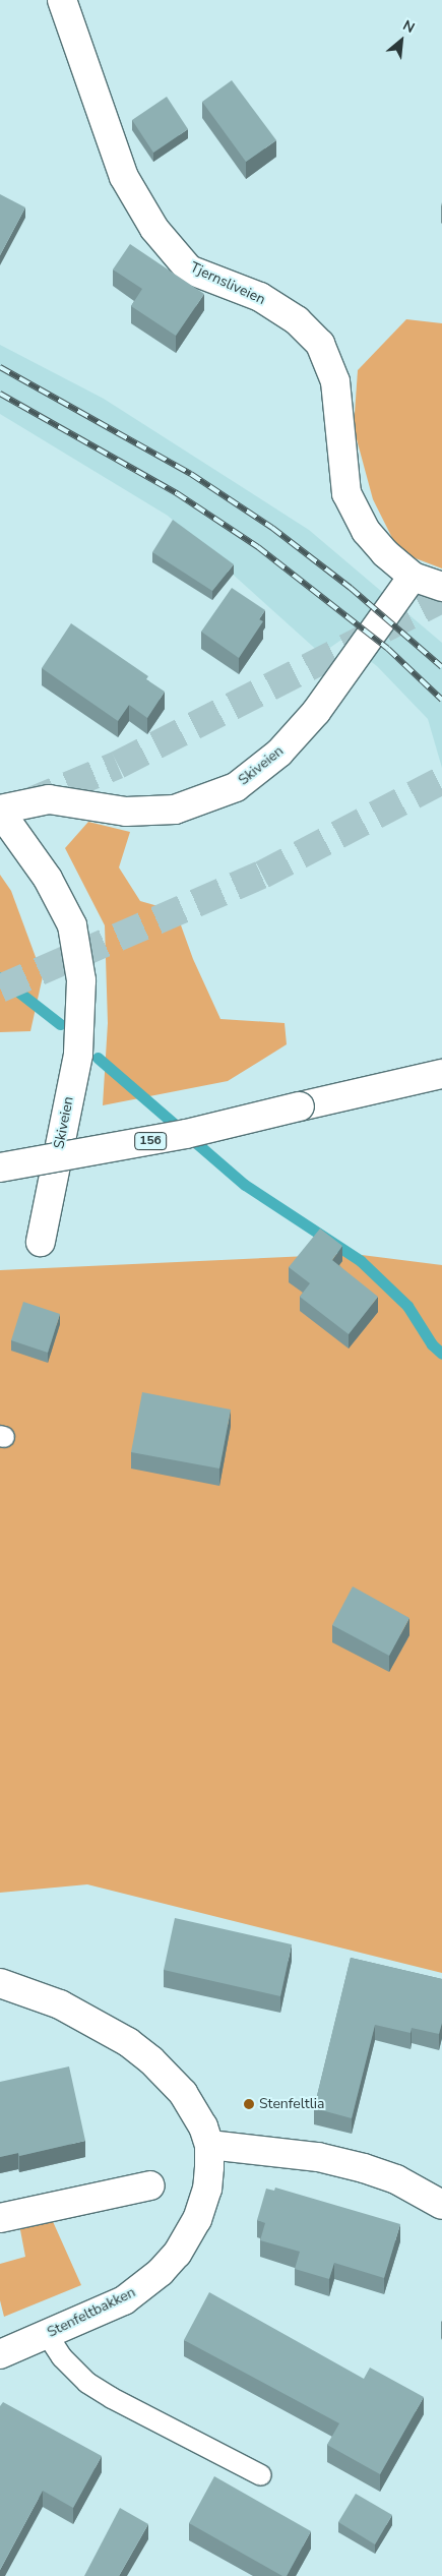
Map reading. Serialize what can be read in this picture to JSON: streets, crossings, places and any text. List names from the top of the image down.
{
  "streets": {
    "street": [
      "Tjernsliveien",
      "Skiveien",
      "156",
      "Stenfeltbakken"
    ]
  },
  "crossings": [
    ["Tjernsliveien", "Skiveien"]
  ],
  "places": ["Stenfeltlia"],
  "north": "top right"
}
